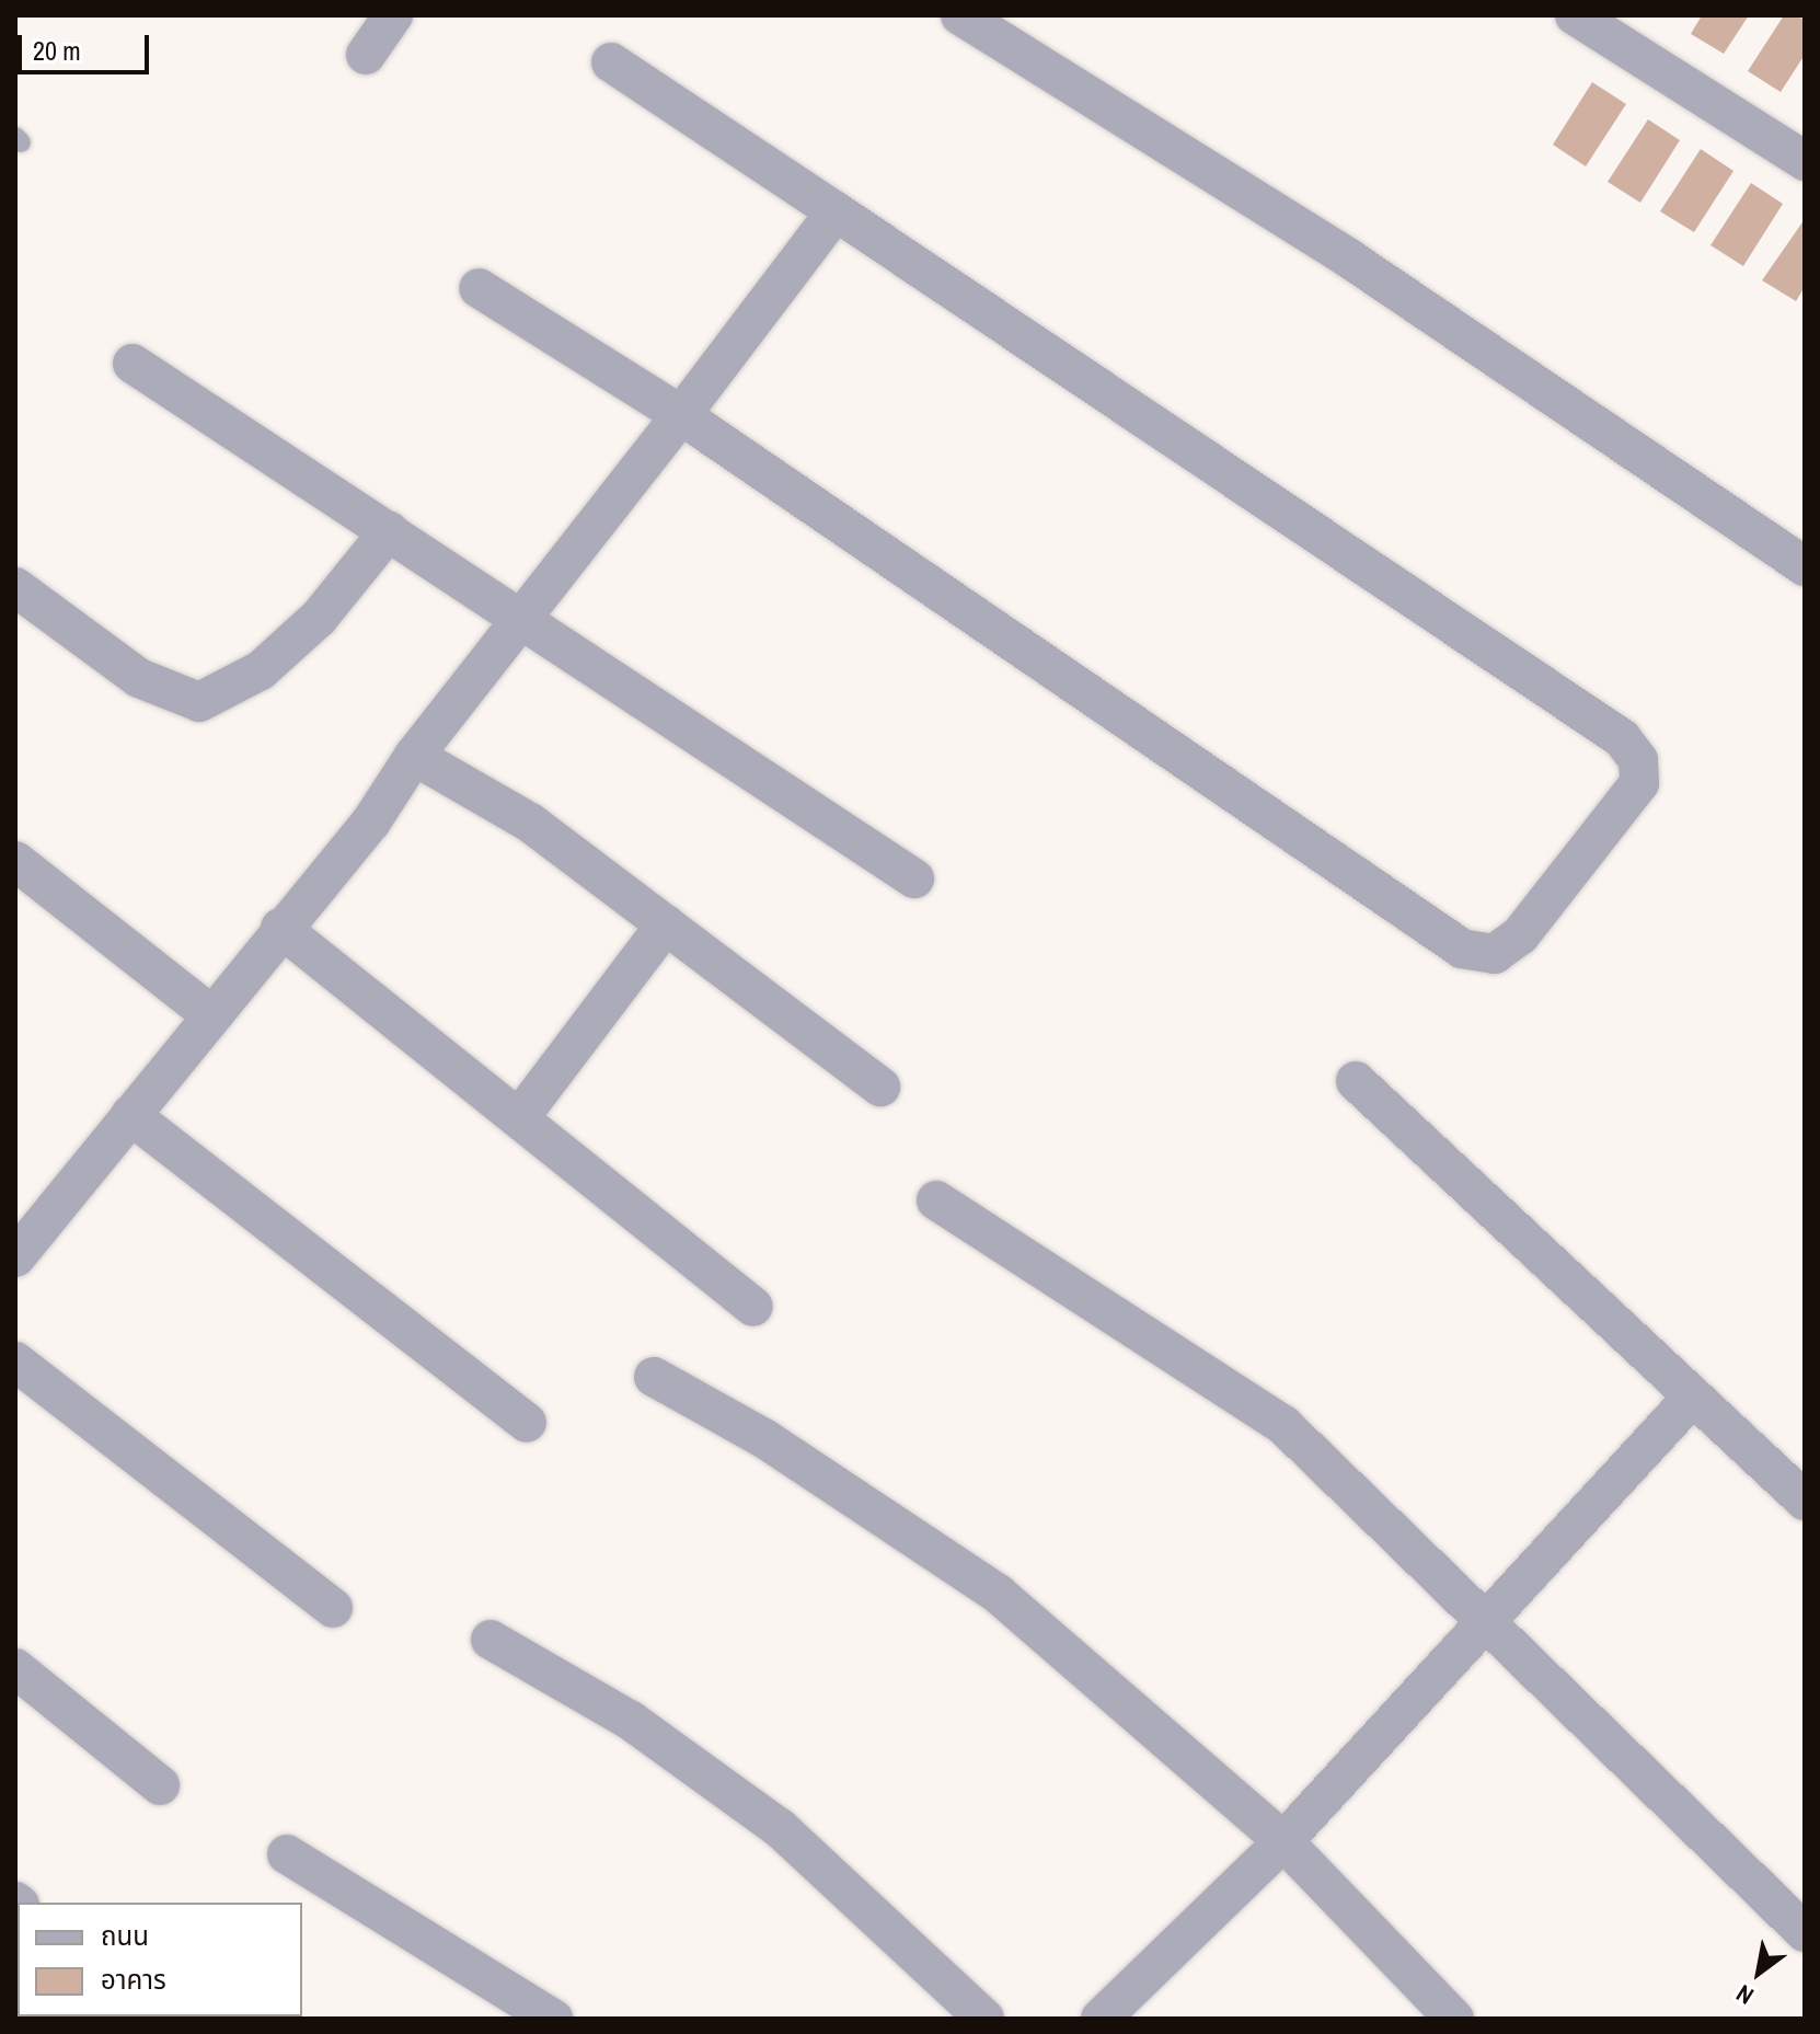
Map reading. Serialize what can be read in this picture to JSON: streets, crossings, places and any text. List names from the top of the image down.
{
  "legend": ["ถนน", "อาคาร"],
  "scale_bar": "20 m",
  "north": "bottom left"
}
